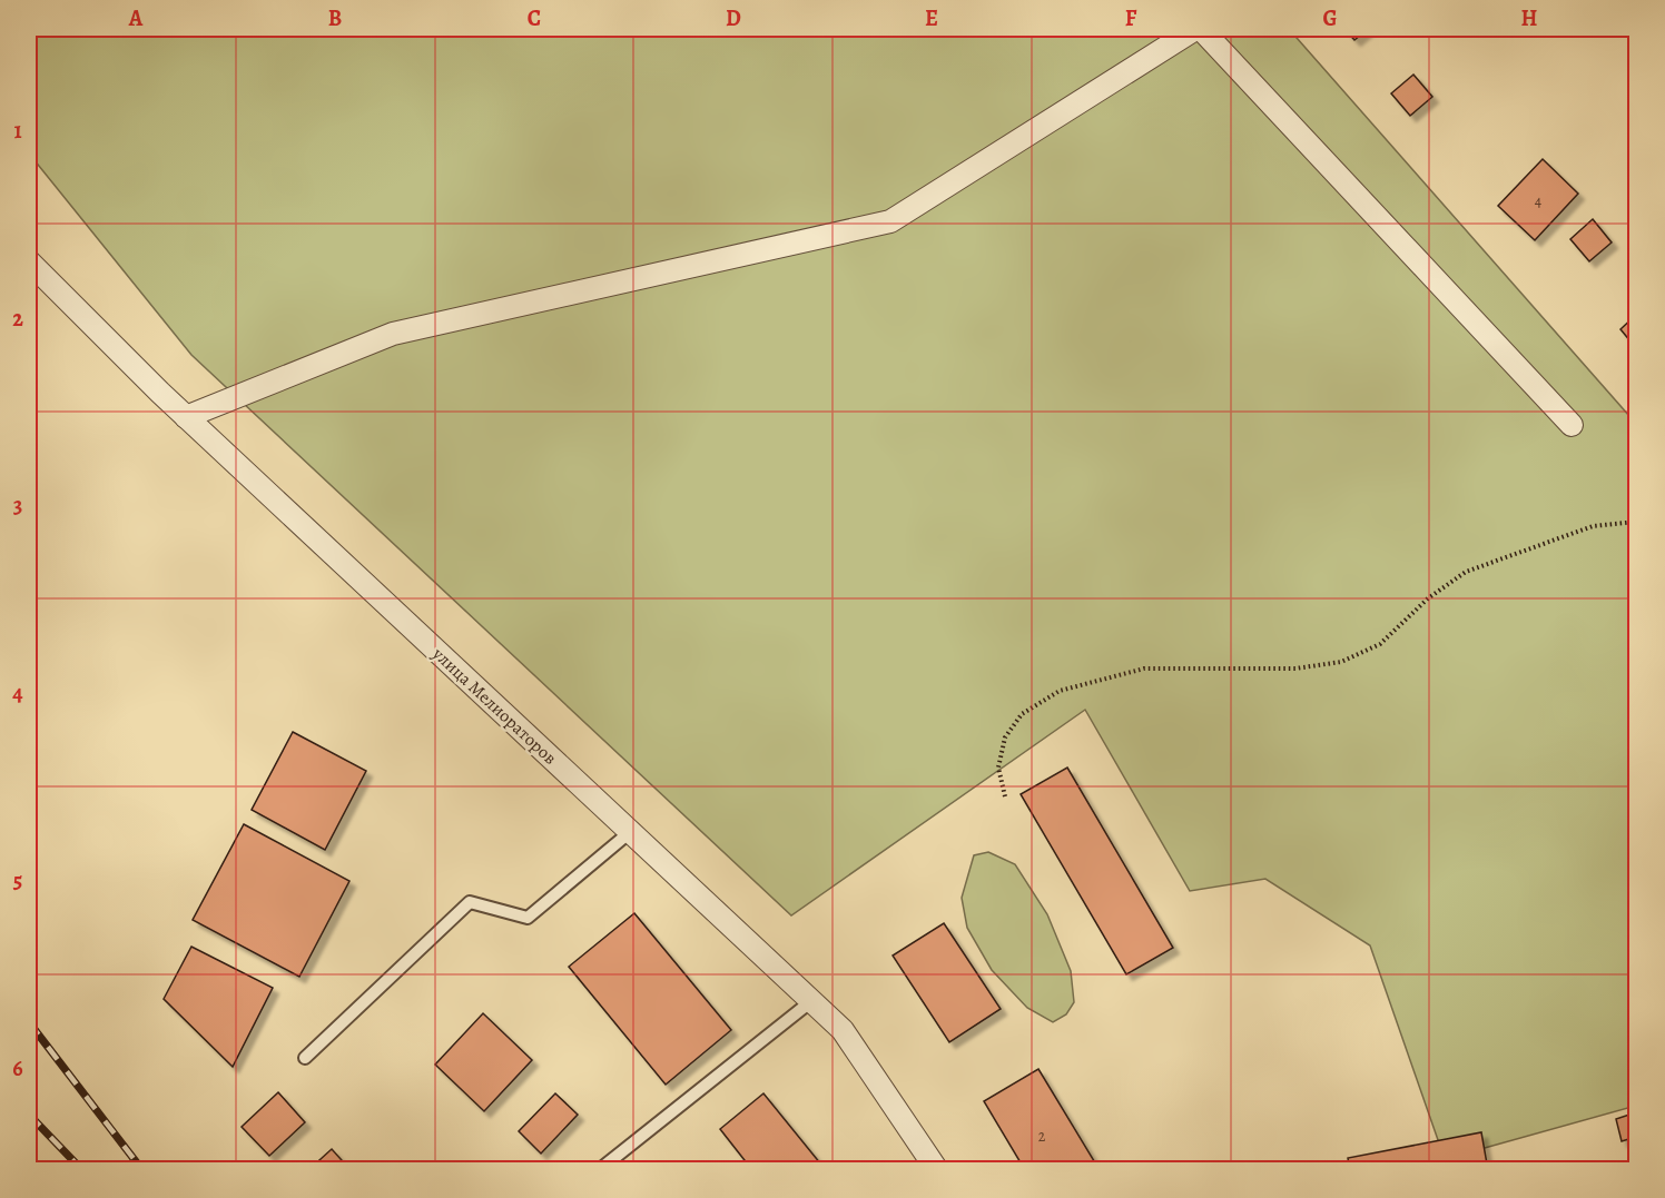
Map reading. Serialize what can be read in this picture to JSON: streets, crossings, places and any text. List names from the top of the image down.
{
  "streets": {
    "street": ["улица Мелиораторов"]
  },
  "house_numbers": ["4", "2"],
  "grid": {
    "columns": [
      "A",
      "B",
      "C",
      "D",
      "E",
      "F",
      "G",
      "H"
    ],
    "rows": [
      "1",
      "2",
      "3",
      "4",
      "5",
      "6"
    ]
  }
}
